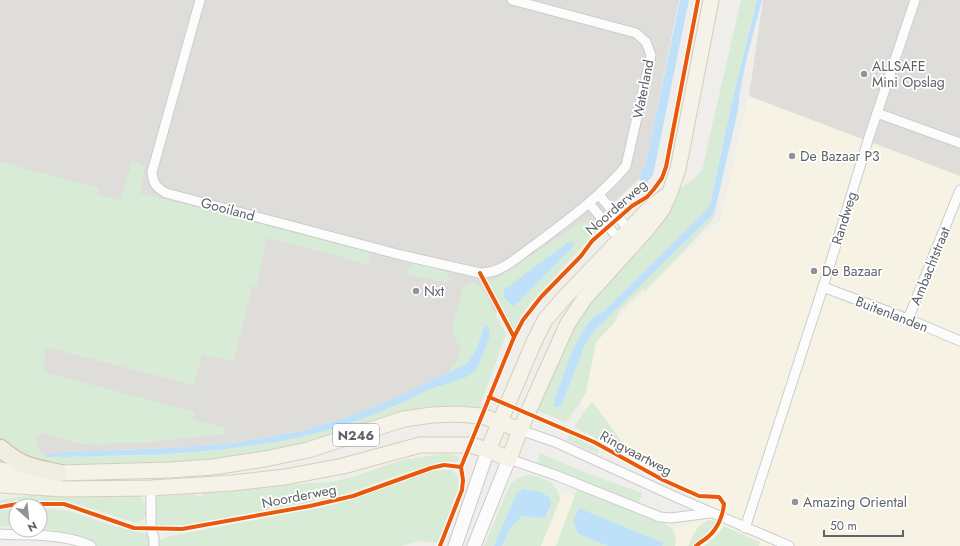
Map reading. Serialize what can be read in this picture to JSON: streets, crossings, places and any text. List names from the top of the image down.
{
  "streets": {
    "main road": ["Noorderweg", "N246"],
    "street": [
      "Waterland",
      "Gooiland",
      "Randweg",
      "Ambachtstraat",
      "Buitenlanden",
      "Ringvaartweg"
    ]
  },
  "crossings": [
    ["Waterland", "Gooiland"],
    ["Noorderweg", "Ringvaartweg"],
    ["Randweg", "Buitenlanden"],
    ["Randweg", "Ringvaartweg"],
    ["Ambachtstraat", "Buitenlanden"]
  ],
  "places": [
    "ALLSAFE Mini Opslag",
    "De Bazaar P3",
    "De Bazaar",
    "Nxt",
    "Amazing Oriental"
  ],
  "scale_bar": "50 m",
  "north": "bottom right"
}
